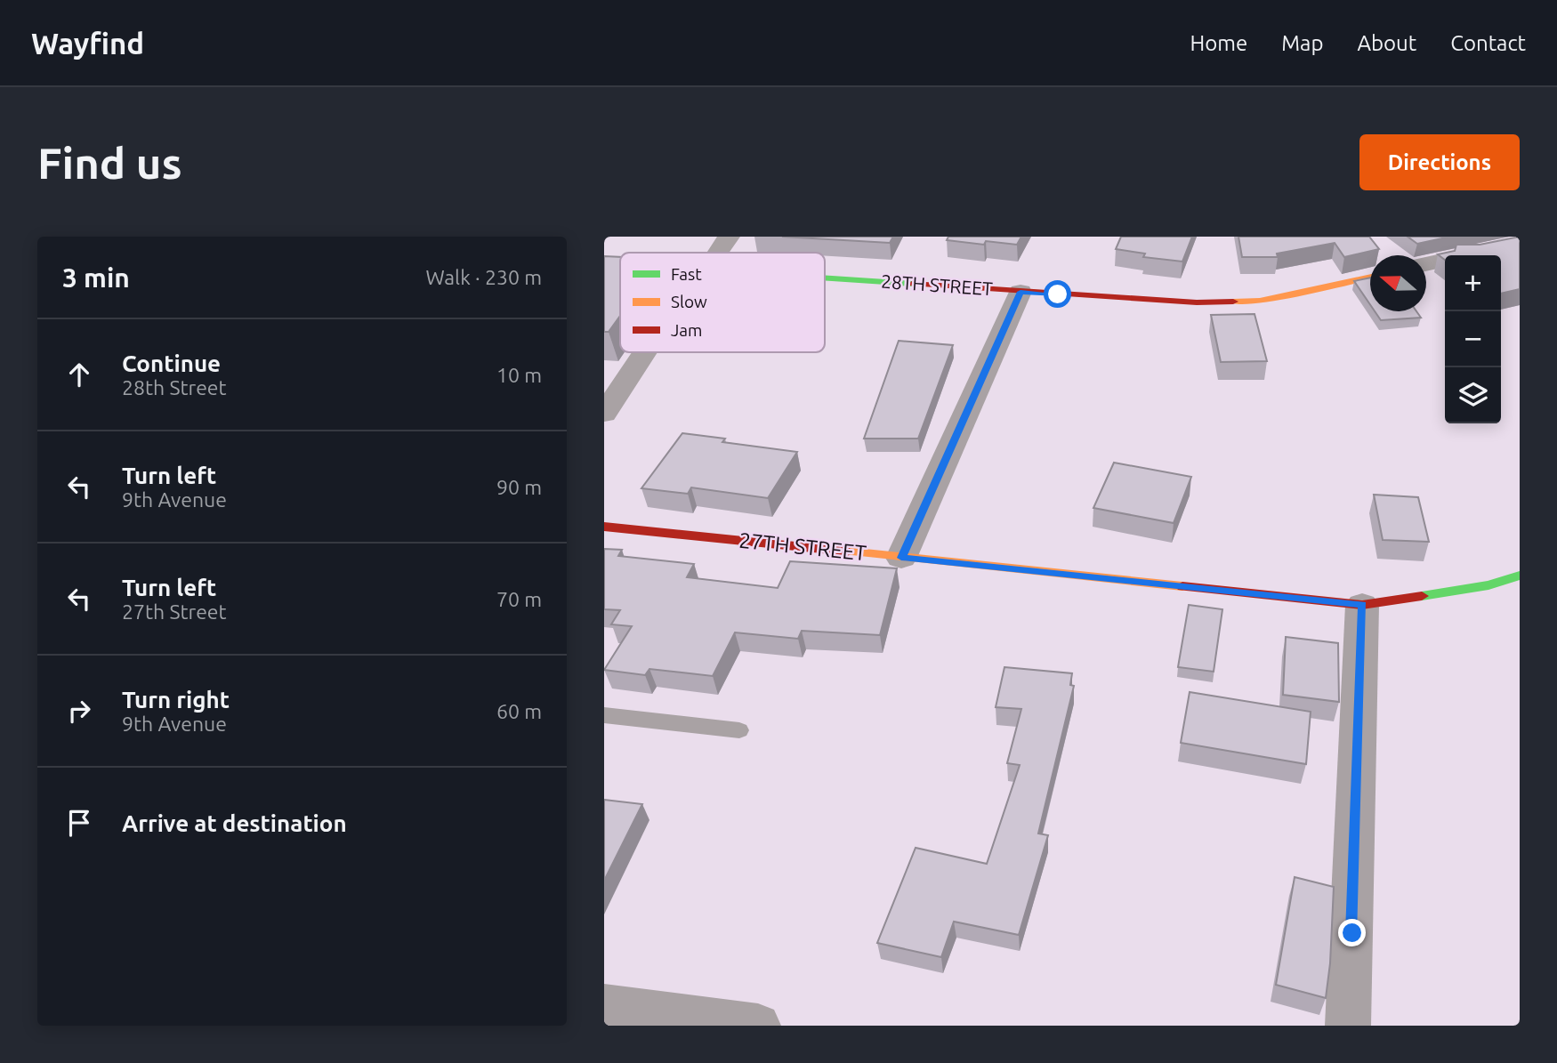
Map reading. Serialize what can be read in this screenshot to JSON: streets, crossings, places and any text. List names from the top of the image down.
{
  "streets": {
    "street": ["28TH STREET", "27TH STREET"]
  },
  "legend": ["Fast", "Slow", "Jam"],
  "north": "left",
  "page": {
    "header": "Wayfind",
    "nav": [
      "Home",
      "Map",
      "About",
      "Contact"
    ],
    "buttons": "Directions",
    "title": "Find us",
    "heading": ["3 min", "Walk · 230 m"],
    "map_buttons": ["+", "−"],
    "list": [
      ["Continue", "28th Street", "10 m"],
      ["Turn left", "9th Avenue", "90 m"],
      ["Turn left", "27th Street", "70 m"],
      ["Turn right", "9th Avenue", "60 m"],
      "Arrive at destination"
    ]
  }
}
